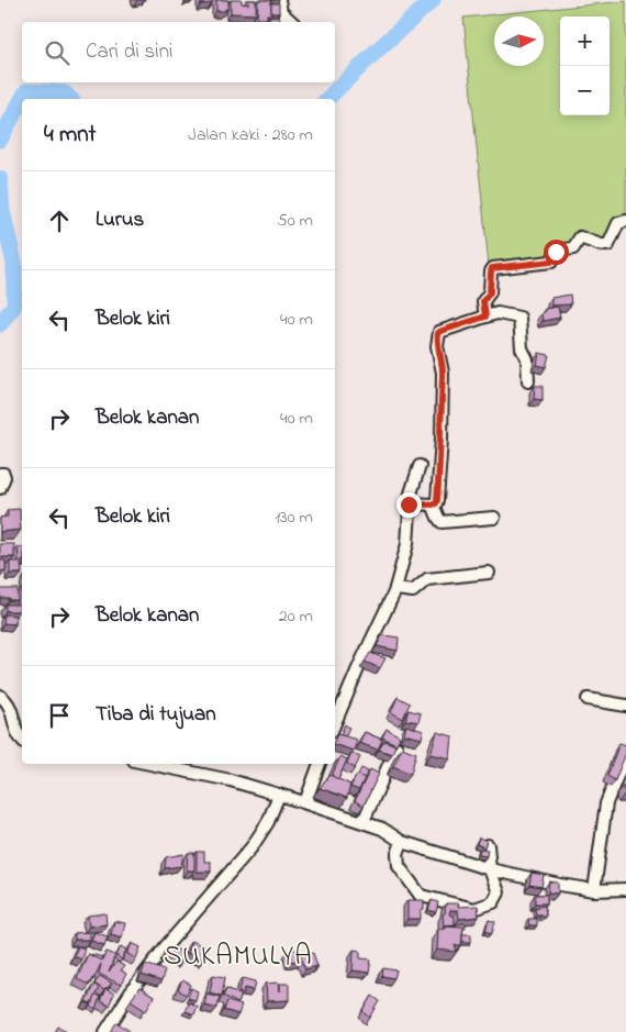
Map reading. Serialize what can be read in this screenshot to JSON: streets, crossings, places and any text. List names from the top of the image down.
{
  "districts": ["SUKAMULYA"],
  "north": "right",
  "page": {
    "map_buttons": ["+", "−"],
    "search": "Cari di sini",
    "heading": ["4 mnt", "Jalan kaki · 280 m"],
    "list": [
      ["Lurus", "50 m"],
      ["Belok kiri", "40 m"],
      ["Belok kanan", "40 m"],
      ["Belok kiri", "130 m"],
      ["Belok kanan", "20 m"],
      "Tiba di tujuan"
    ]
  }
}
